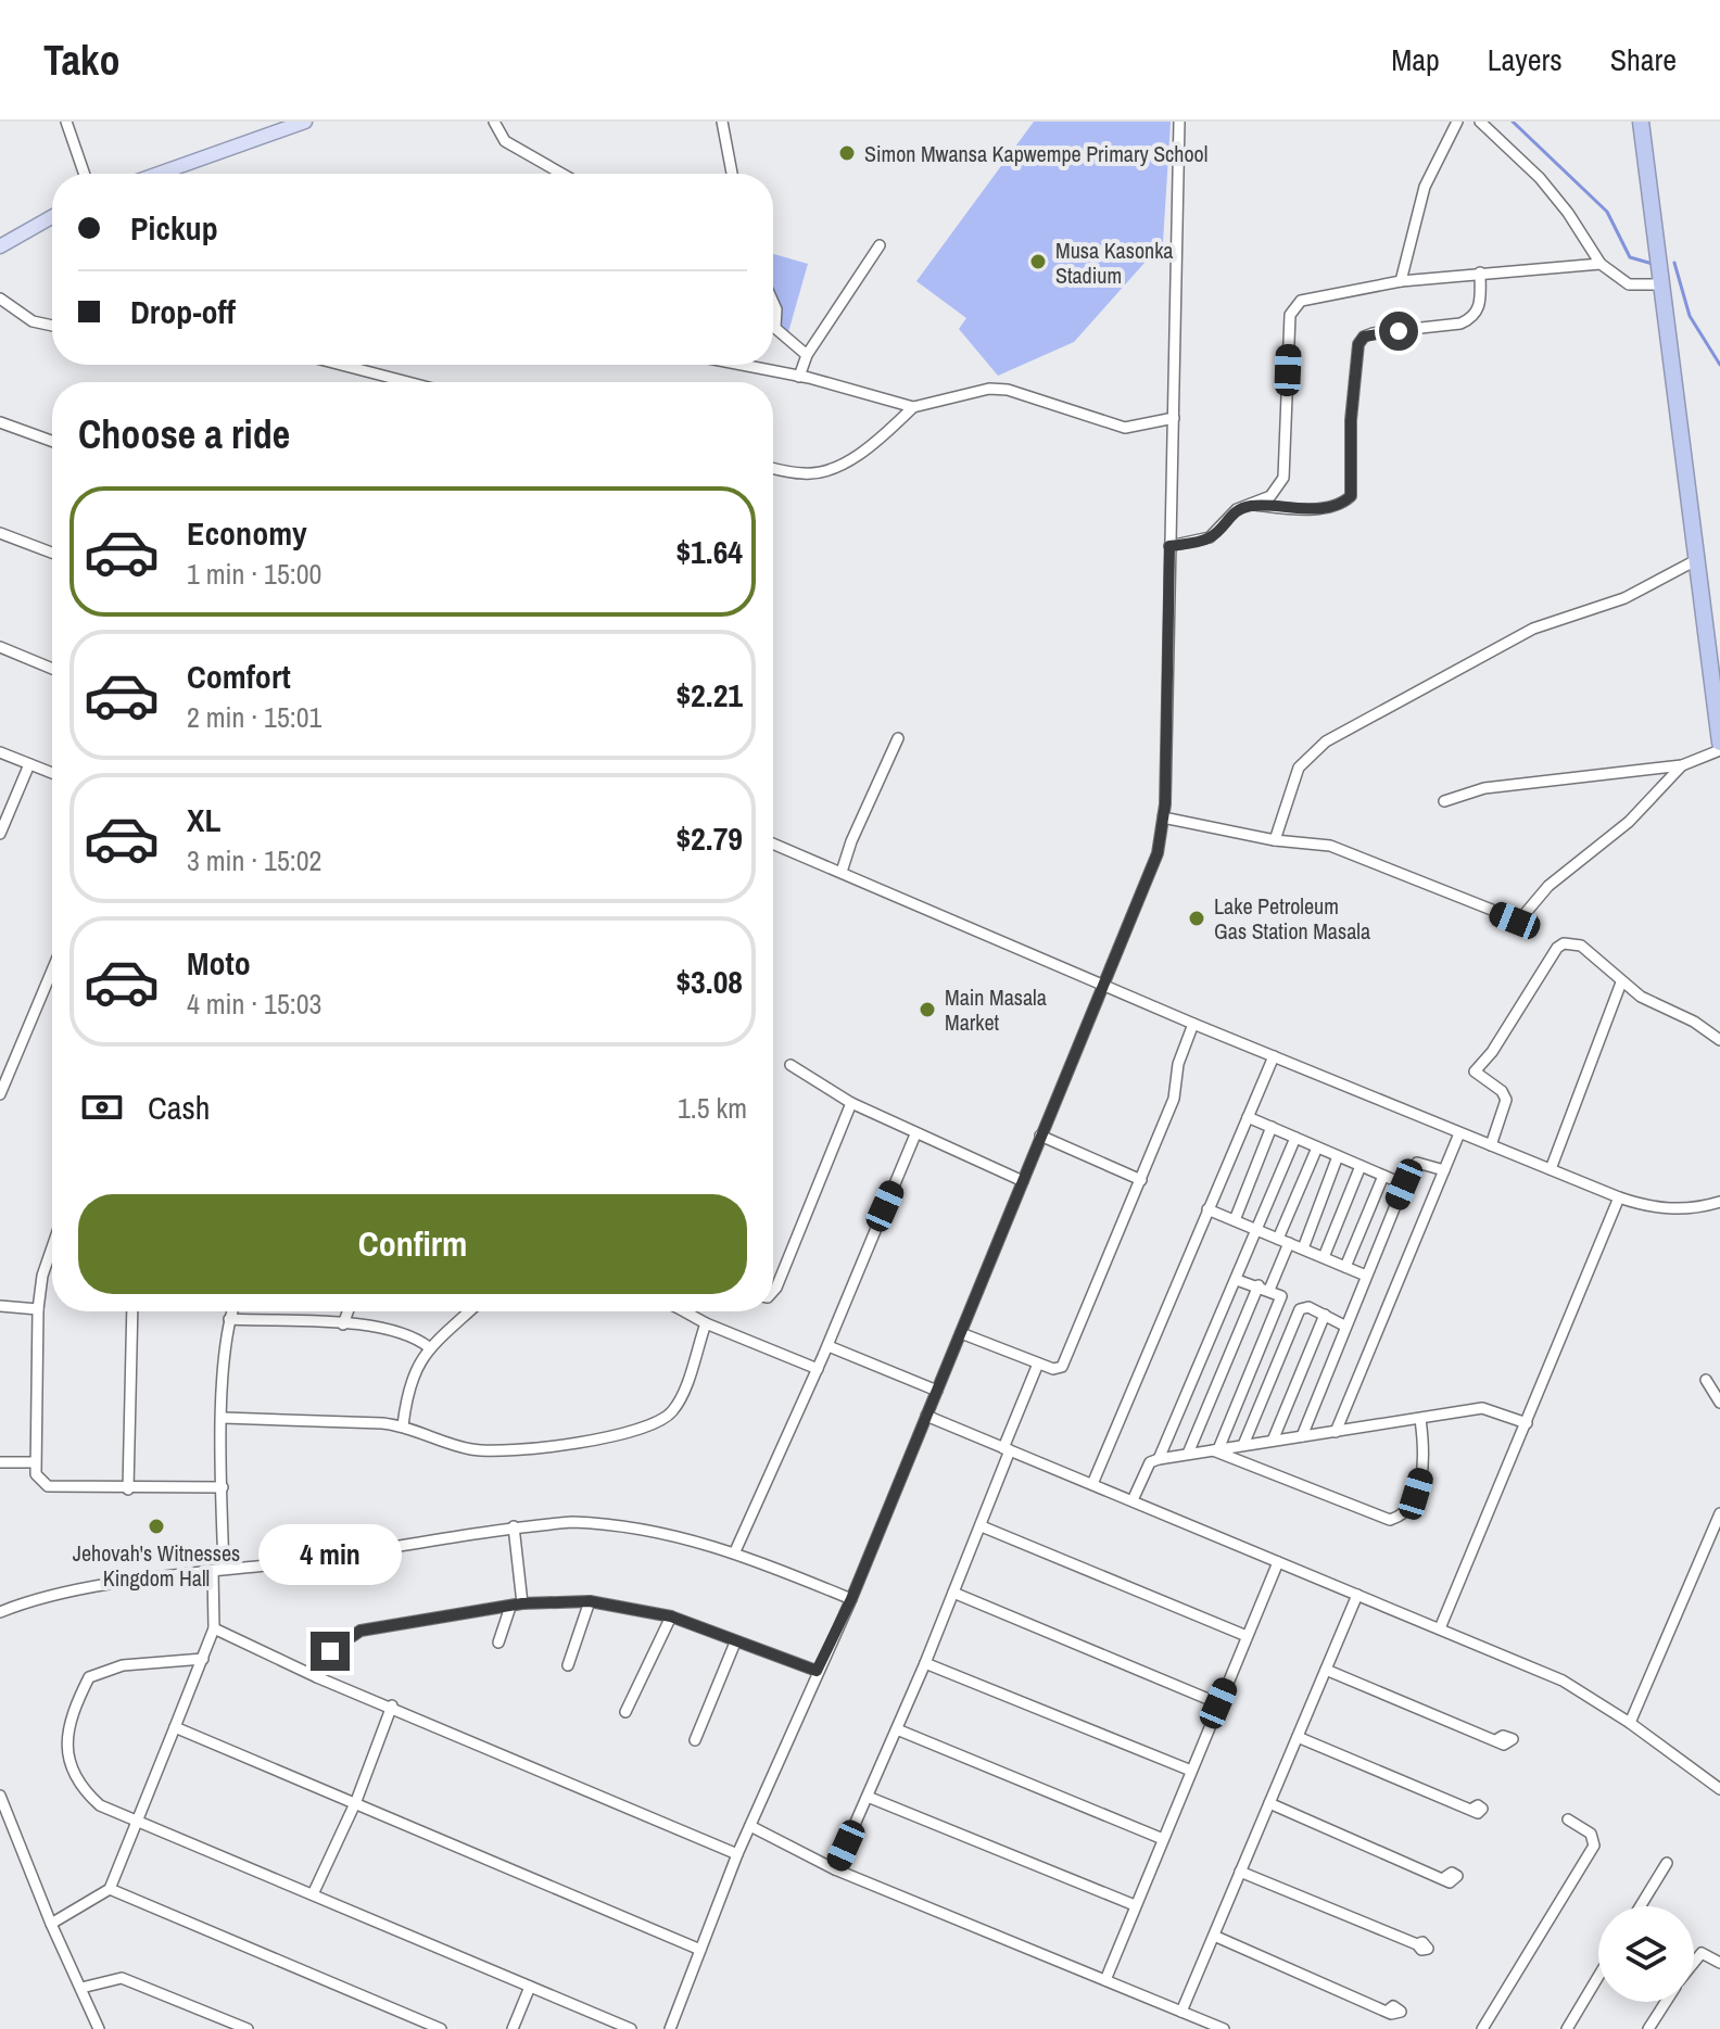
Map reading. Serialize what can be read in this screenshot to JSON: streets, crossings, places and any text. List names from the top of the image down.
{
  "places": [
    "Simon Mwansa Kapwempe Primary School",
    "Musa Kasonka Stadium",
    "Lake Petroleum Gas Station Masala",
    "Main Masala Market",
    "Jehovah's Witnesses Kingdom Hall"
  ],
  "page": {
    "header": "Tako",
    "nav": ["Map", "Layers", "Share"],
    "banner": ["Pickup", "Drop-off"],
    "heading": "Choose a ride",
    "list": [
      {
        "name": "Economy",
        "note": "1 min · 15:00",
        "value": "$1.64"
      },
      {
        "name": "Comfort",
        "note": "2 min · 15:01",
        "value": "$2.21"
      },
      {
        "name": "XL",
        "note": "3 min · 15:02",
        "value": "$2.79"
      },
      {
        "name": "Moto",
        "note": "4 min · 15:03",
        "value": "$3.08"
      }
    ],
    "pay": ["Cash", "1.5 km"],
    "buttons": "Confirm",
    "bubble": "4 min"
  }
}
